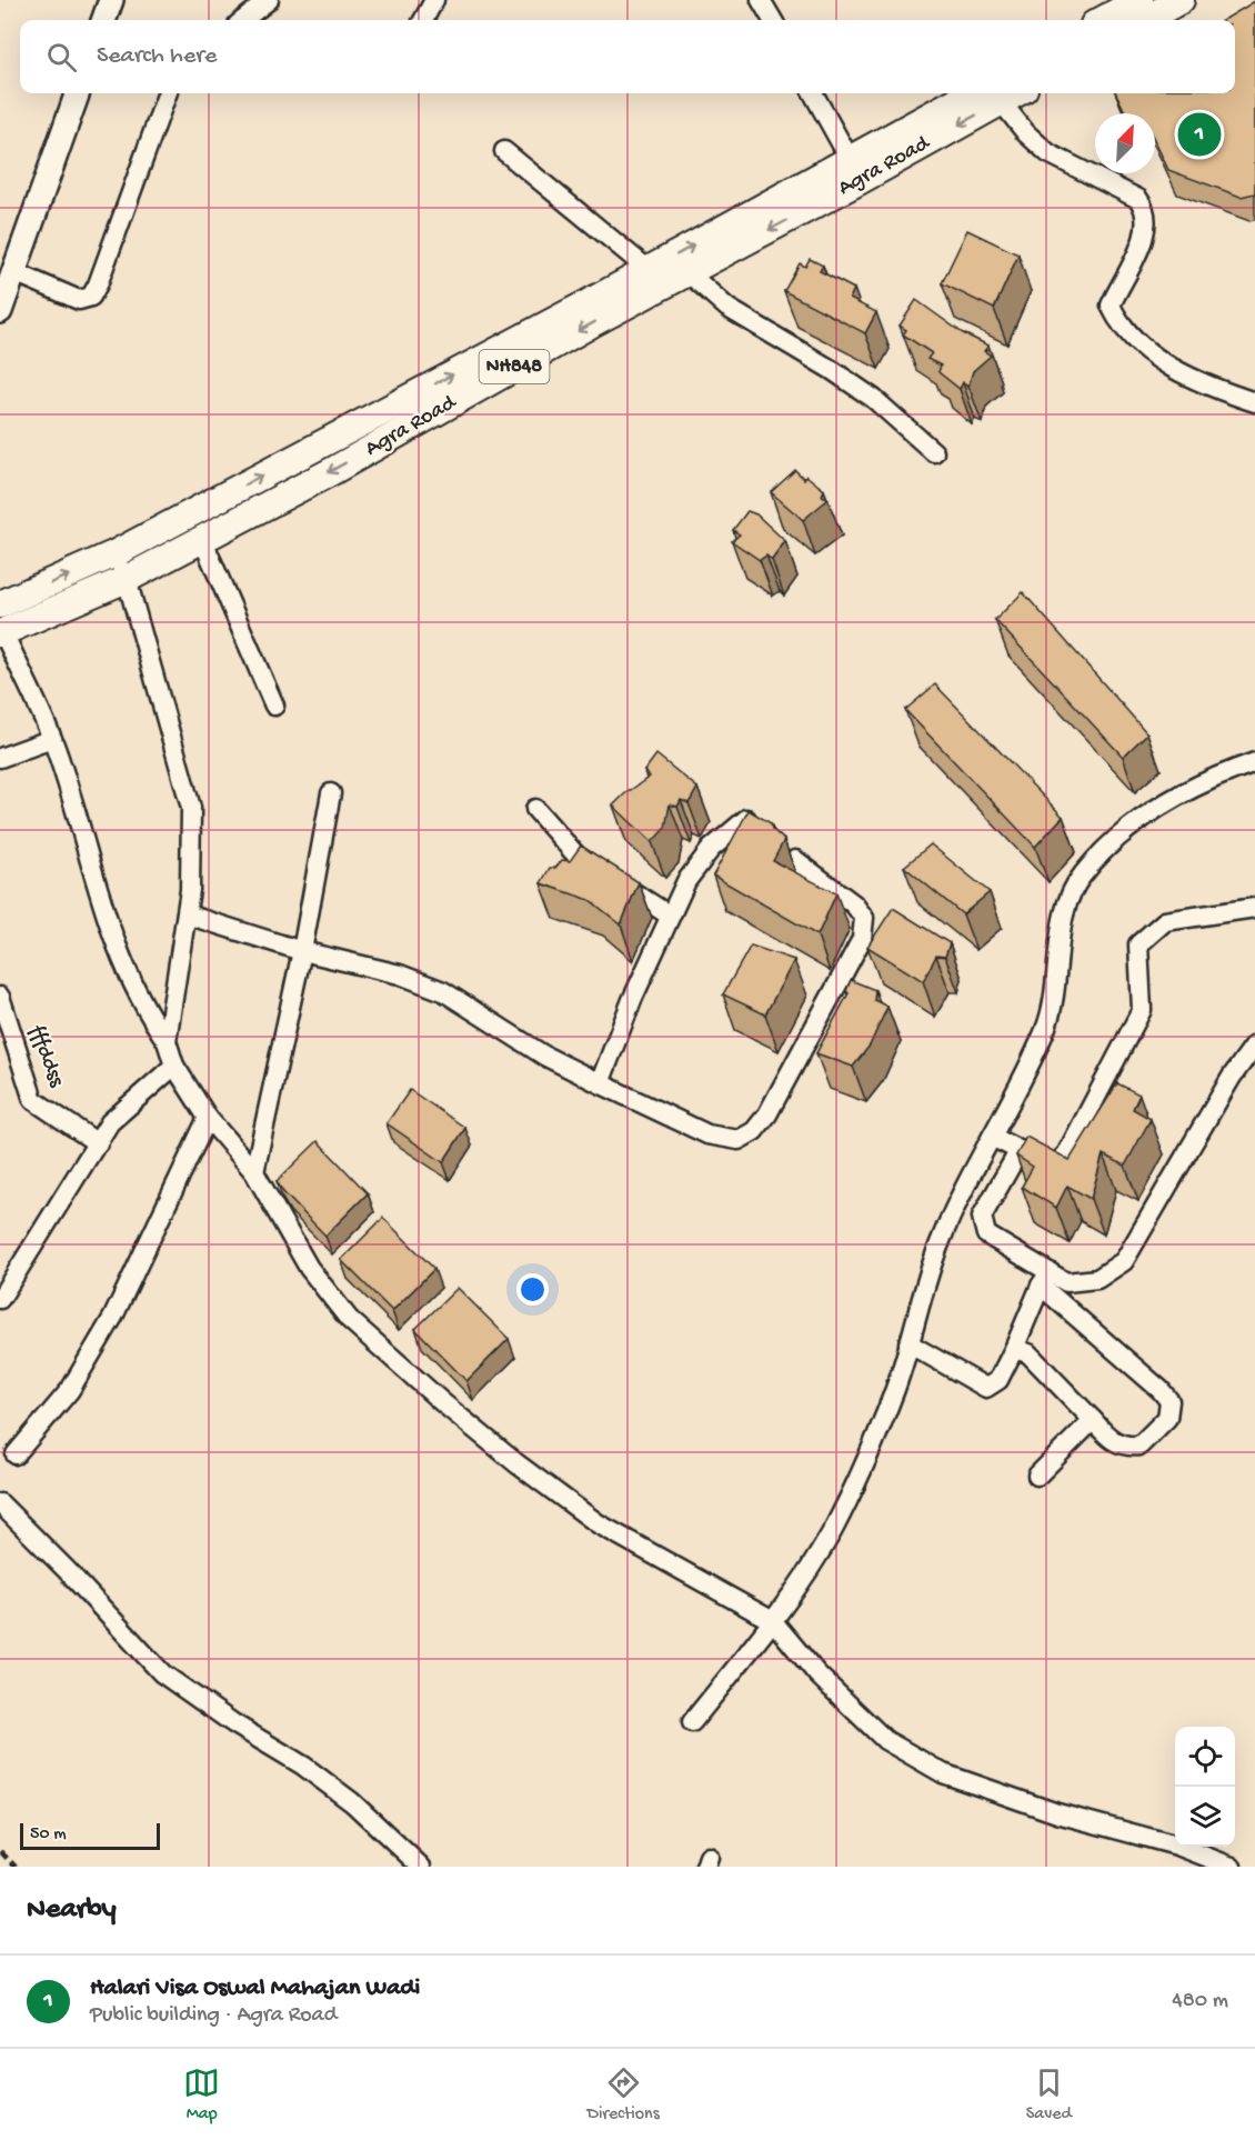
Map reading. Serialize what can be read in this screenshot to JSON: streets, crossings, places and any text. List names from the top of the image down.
{
  "streets": {
    "highway": ["Agra Road", "NH848"],
    "street": ["fffddss"]
  },
  "scale_bar": "50 m",
  "north": "top right",
  "page": {
    "search": "Search here",
    "pins": "1",
    "scale": "50 m",
    "heading": "Nearby",
    "list": [
      {
        "mark": "1",
        "name": "Halari Visa Oswal Mahajan Wadi",
        "note": "Public building · Agra Road",
        "value": "480 m"
      }
    ],
    "nav": ["Map", "Directions", "Saved"]
  }
}
